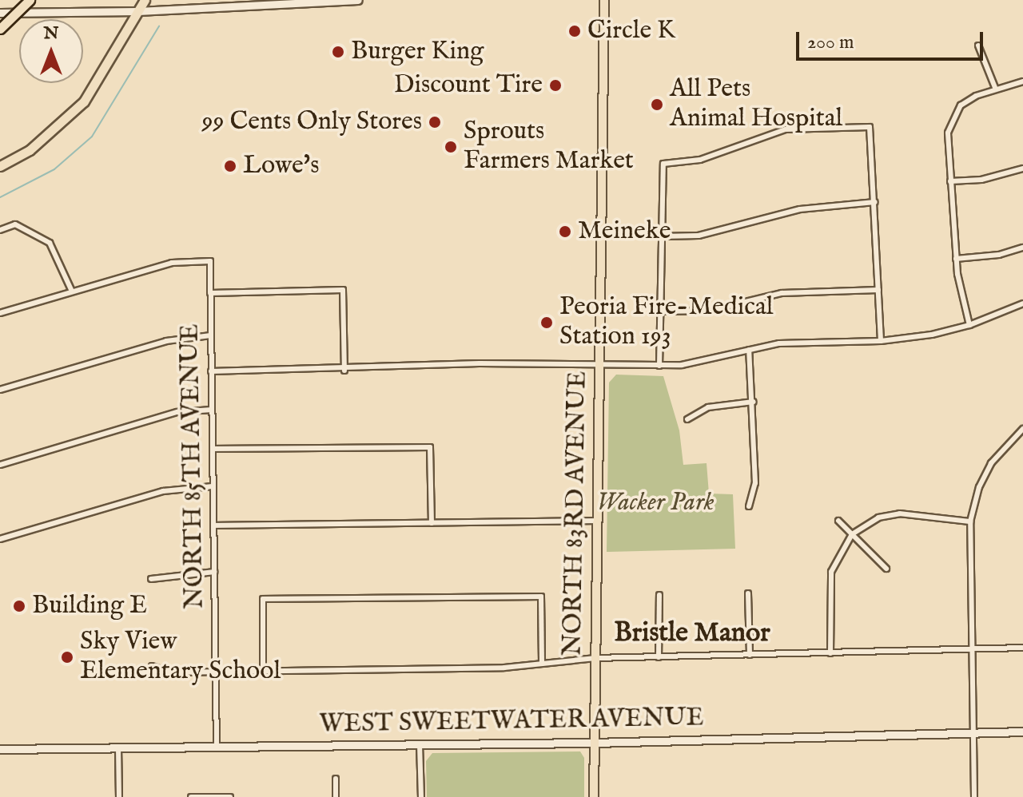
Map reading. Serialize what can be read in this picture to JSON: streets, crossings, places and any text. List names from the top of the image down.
{
  "streets": {
    "main road": ["NORTH 83RD AVENUE"],
    "street": ["NORTH 85TH AVENUE", "WEST SWEETWATER AVENUE"]
  },
  "crossings": [
    ["NORTH 85TH AVENUE", "WEST SWEETWATER AVENUE"],
    ["NORTH 83RD AVENUE", "WEST SWEETWATER AVENUE"]
  ],
  "districts": ["Bristle Manor"],
  "parks": ["Wacker Park"],
  "places": [
    "Circle K",
    "Burger King",
    "Discount Tire",
    "All Pets Animal Hospital",
    "99 Cents Only Stores",
    "Sprouts Farmers Market",
    "Lowe's",
    "Meineke",
    "Peoria Fire-Medical Station 193",
    "Building E",
    "Sky View Elementary School"
  ],
  "scale_bar": "200 m",
  "north": "top"
}
